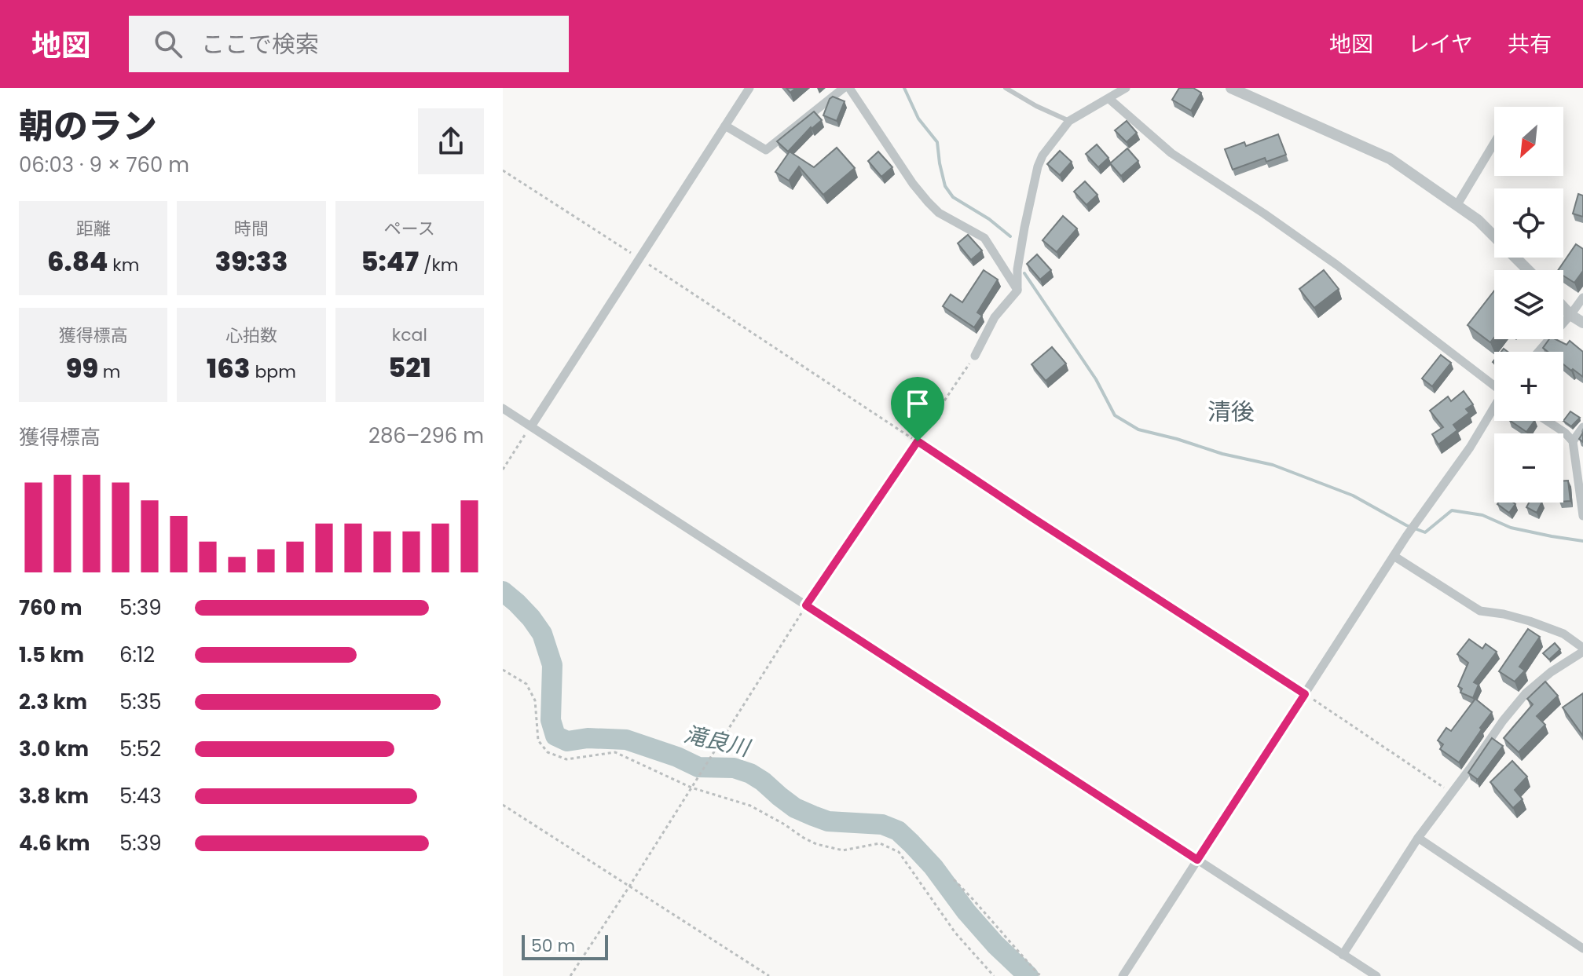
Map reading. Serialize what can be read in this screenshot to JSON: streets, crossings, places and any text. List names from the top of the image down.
{
  "districts": ["清後"],
  "water": ["滝良川"],
  "scale_bar": "50 m",
  "north": "bottom left",
  "page": {
    "header": "地図",
    "search": "ここで検索",
    "nav": ["地図", "レイヤ", "共有"],
    "heading": ["朝のラン", "06:03 · 9 × 760 m"],
    "map_buttons": ["+", "−"],
    "stats": [
      ["距離", "6.84 km"],
      ["時間", "39:33"],
      ["ペース", "5:47 /km"],
      ["獲得標高", "99 m"],
      ["心拍数", "163 bpm"],
      ["kcal", "521"]
    ],
    "chart": ["獲得標高", "286–296 m"],
    "list": [
      {
        "name": "760 m",
        "note": "5:39"
      },
      {
        "name": "1.5 km",
        "note": "6:12"
      },
      {
        "name": "2.3 km",
        "note": "5:35"
      },
      {
        "name": "3.0 km",
        "note": "5:52"
      },
      {
        "name": "3.8 km",
        "note": "5:43"
      },
      {
        "name": "4.6 km",
        "note": "5:39"
      }
    ],
    "scale": "50 m"
  }
}
